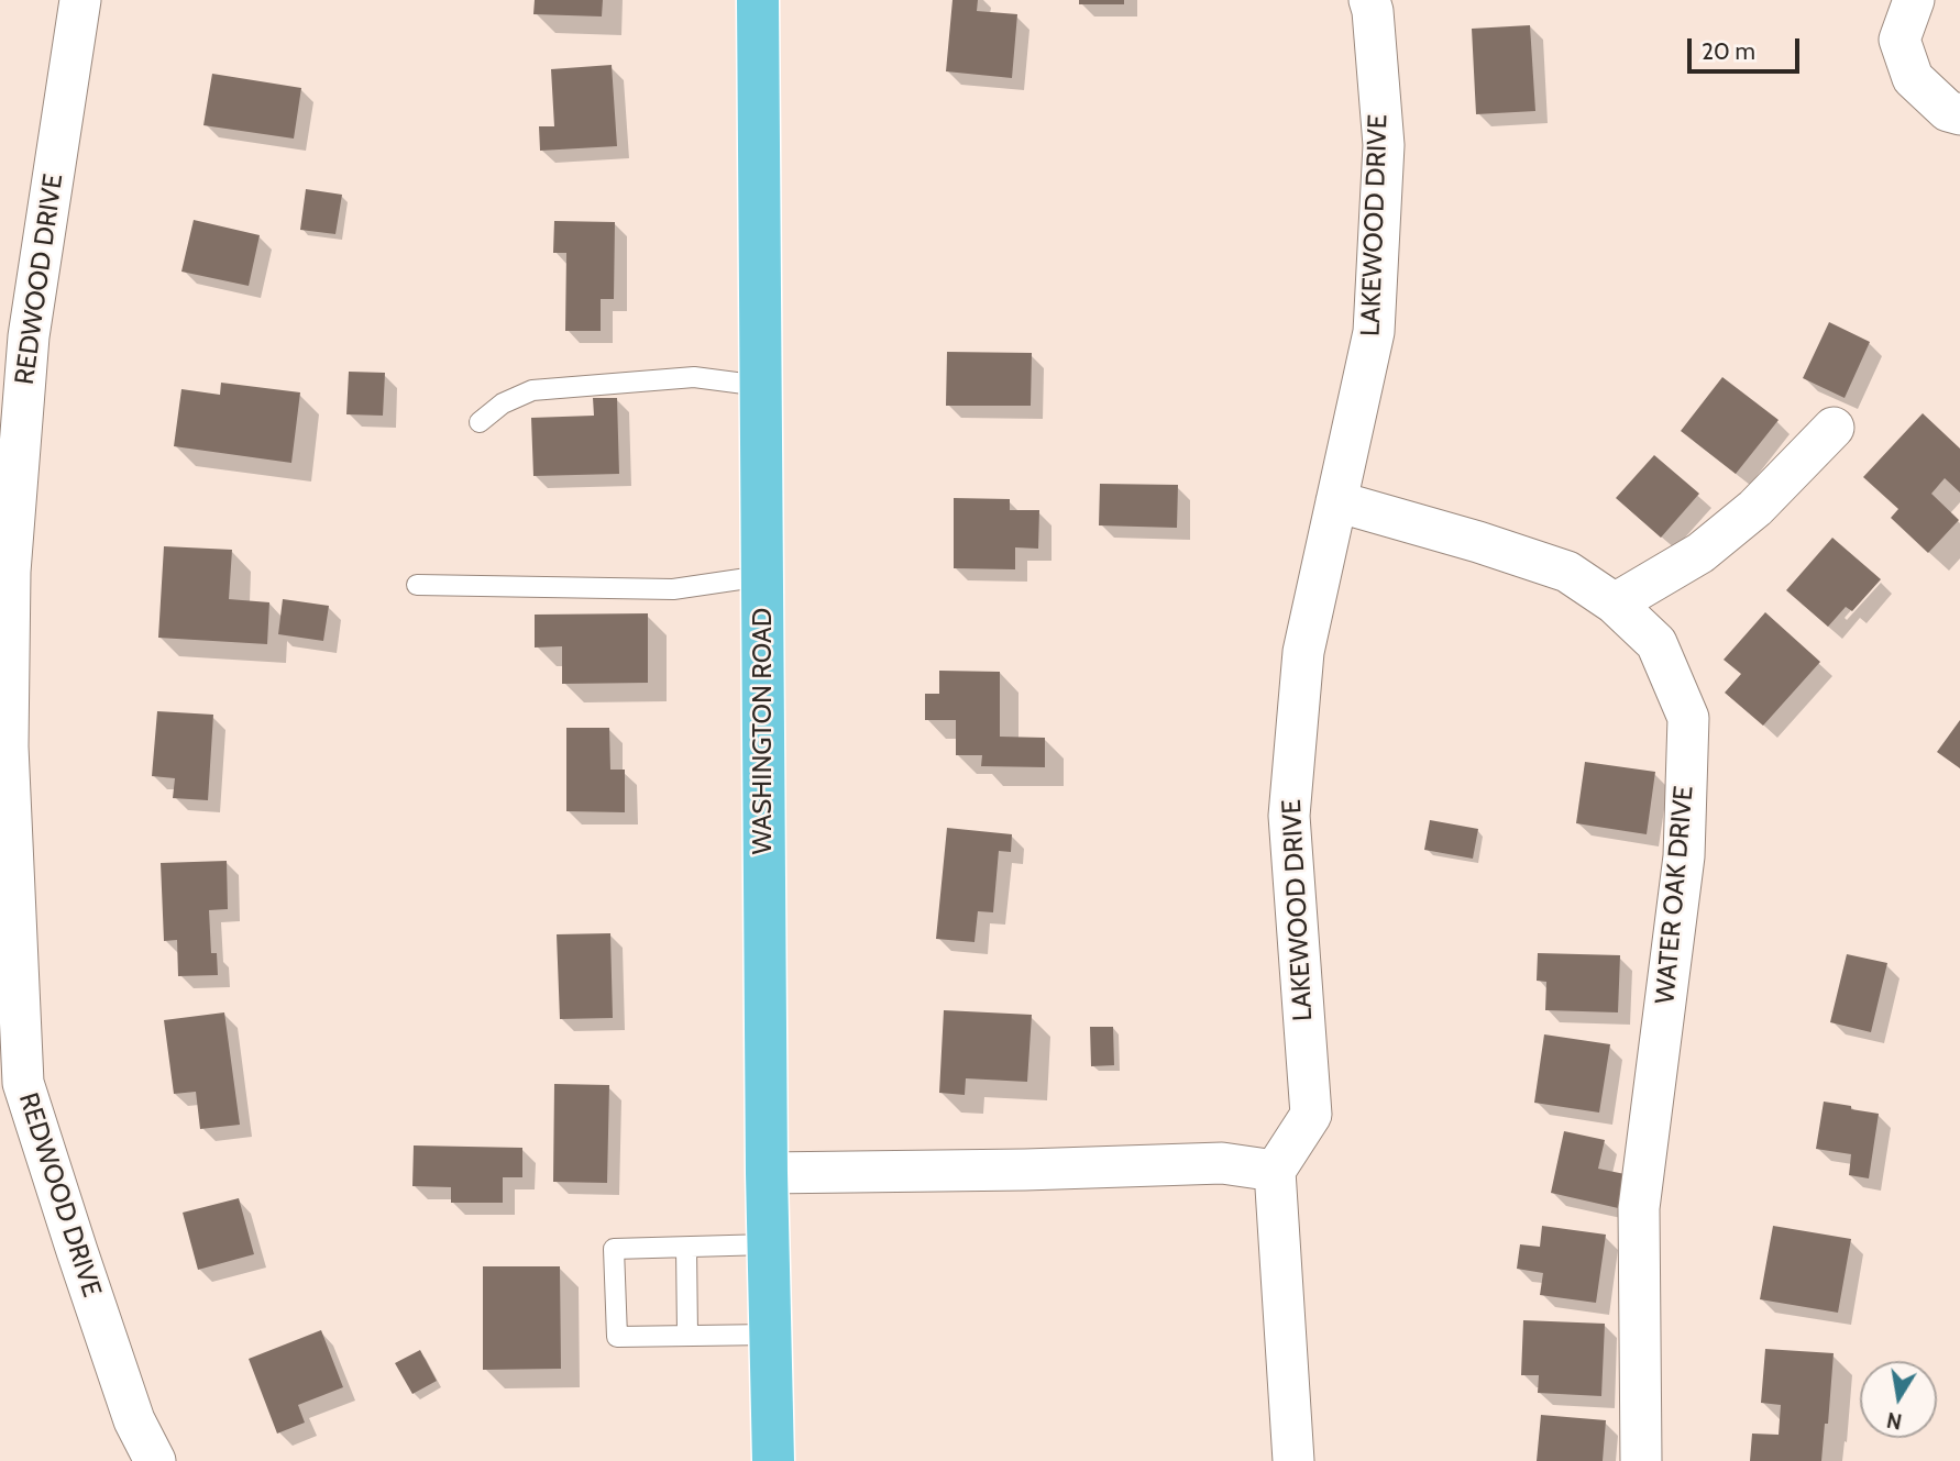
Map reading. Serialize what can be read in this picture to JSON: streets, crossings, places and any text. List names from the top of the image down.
{
  "streets": {
    "main road": ["WASHINGTON ROAD"],
    "street": ["LAKEWOOD DRIVE", "REDWOOD DRIVE", "WATER OAK DRIVE"]
  },
  "crossings": [
    ["LAKEWOOD DRIVE", "WATER OAK DRIVE"]
  ],
  "scale_bar": "20 m",
  "north": "bottom"
}
